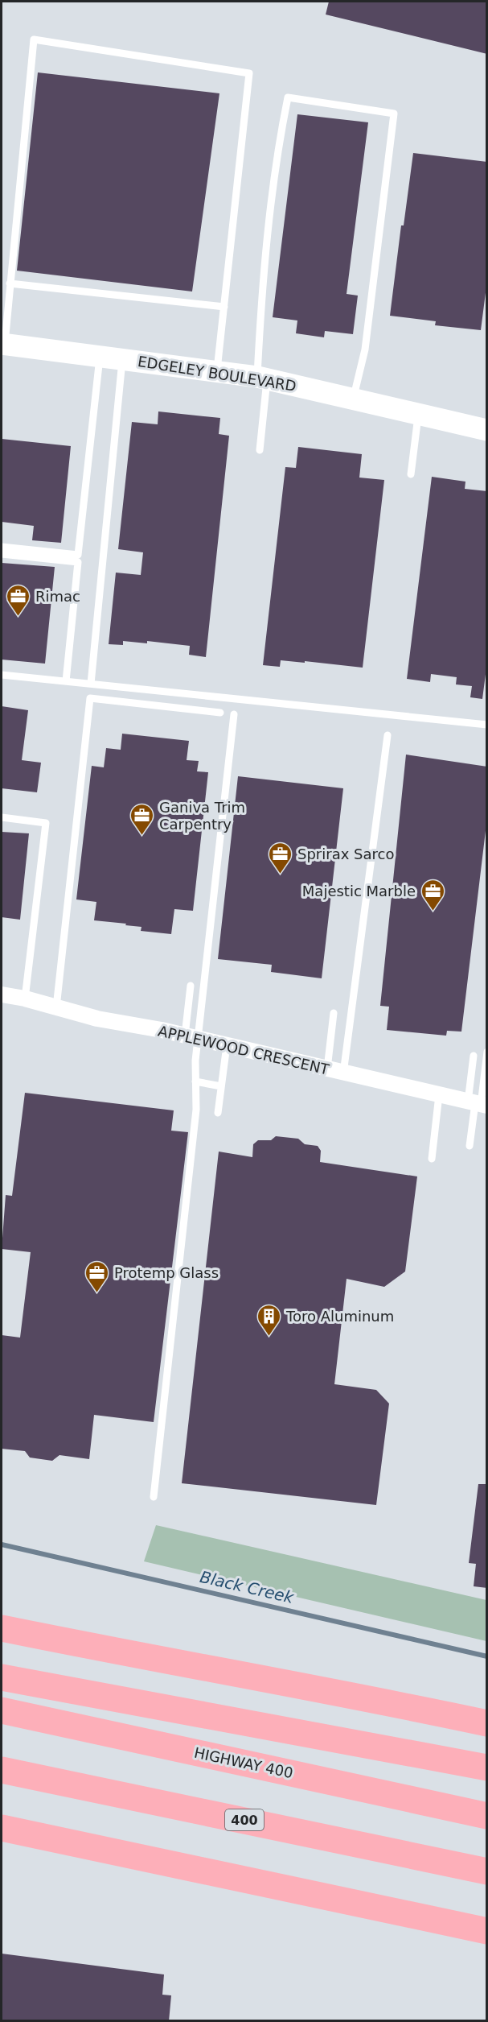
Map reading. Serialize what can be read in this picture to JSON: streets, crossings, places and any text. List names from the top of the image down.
{
  "streets": {
    "highway": ["HIGHWAY 400", "400"],
    "street": ["EDGELEY BOULEVARD", "APPLEWOOD CRESCENT"]
  },
  "water": ["Black Creek"],
  "places": {
    "office": [
      "Rimac",
      "Ganiva Trim Carpentry",
      "Sprirax Sarco",
      "Majestic Marble",
      "Protemp Glass"
    ],
    "building": ["Toro Aluminum"]
  }
}
